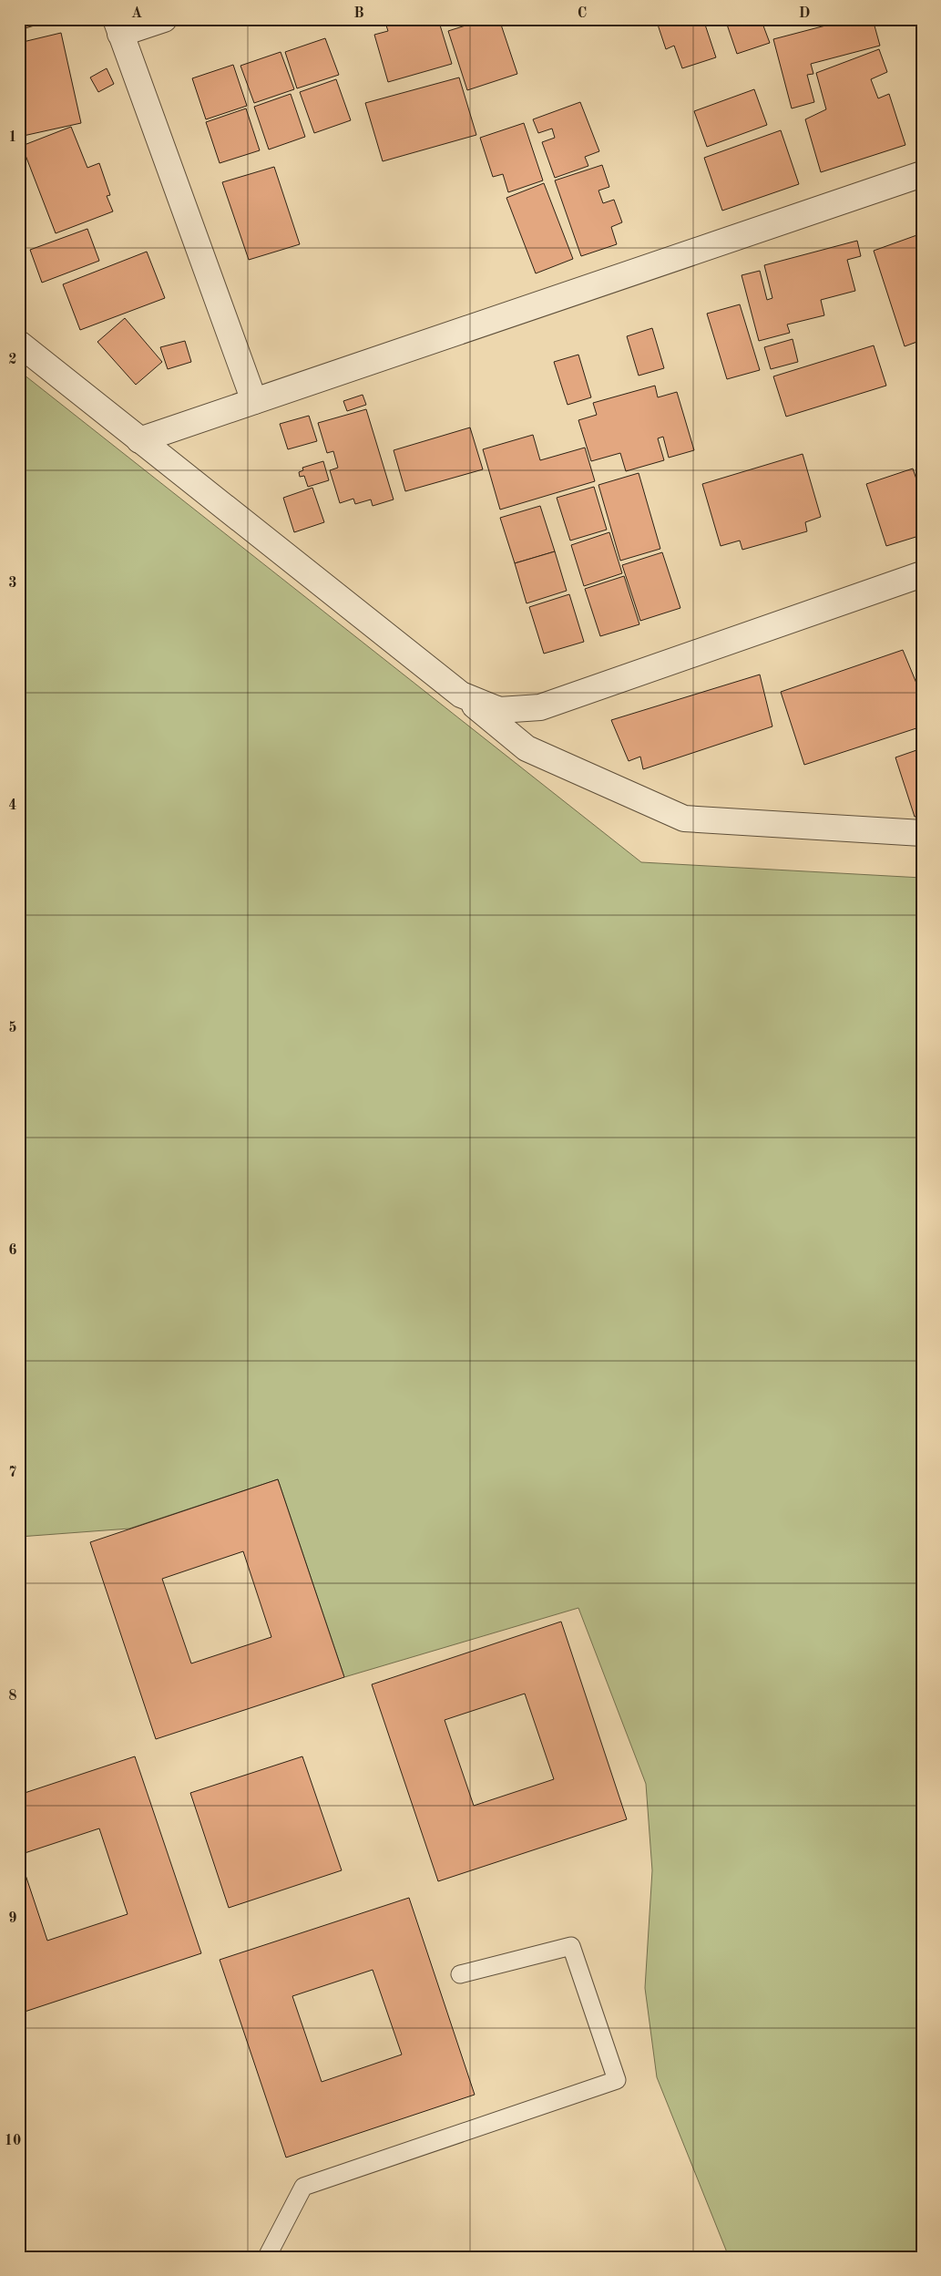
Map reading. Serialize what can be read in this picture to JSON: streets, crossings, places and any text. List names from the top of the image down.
{
  "grid": {
    "columns": [
      "A",
      "B",
      "C",
      "D"
    ],
    "rows": [
      "1",
      "2",
      "3",
      "4",
      "5",
      "6",
      "7",
      "8",
      "9",
      "10"
    ]
  }
}
